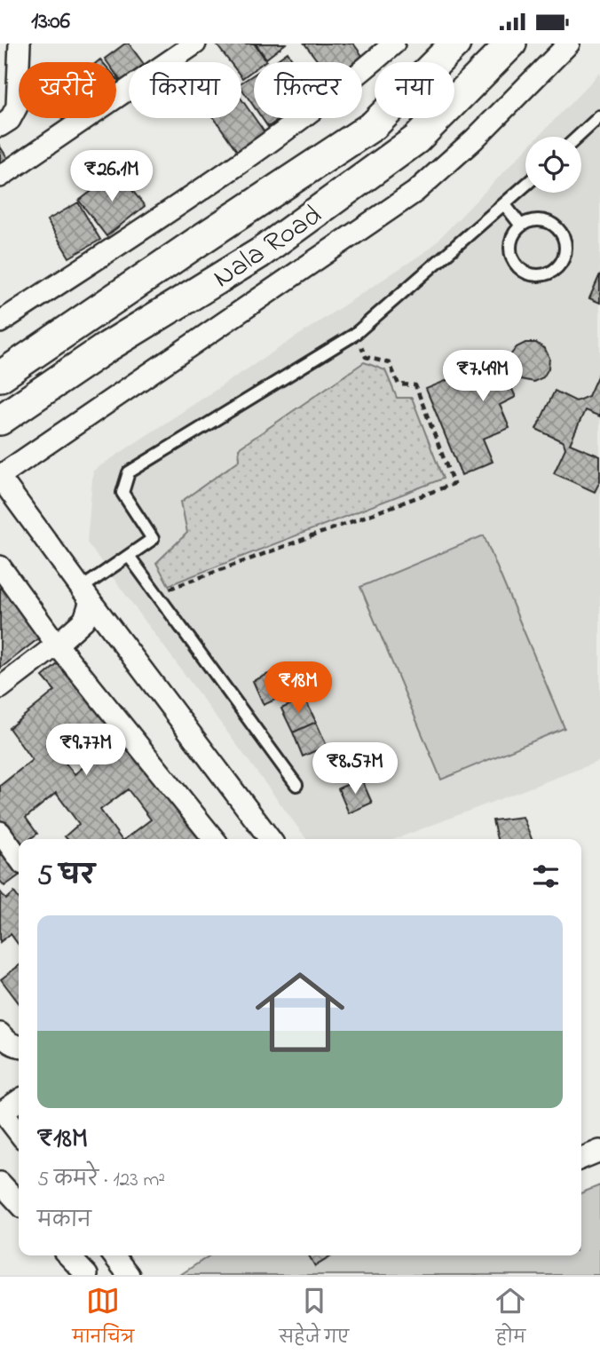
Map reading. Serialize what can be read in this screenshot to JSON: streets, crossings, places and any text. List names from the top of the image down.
{
  "streets": {
    "main road": ["Nala Road"]
  },
  "page": {
    "status": "13:06",
    "chip": [
      "खरीदें",
      "किराया",
      "फ़िल्टर",
      "नया"
    ],
    "price": [
      "₹26.1M",
      "₹7.49M",
      "₹18M",
      "₹9.77M",
      "₹8.57M"
    ],
    "heading": "5 घर",
    "list": [
      {
        "name": "₹18M",
        "note": "5 कमरे · 123 m² · मकान"
      }
    ],
    "tabs": ["मानचित्र", "सहेजे गए", "होम"]
  }
}
